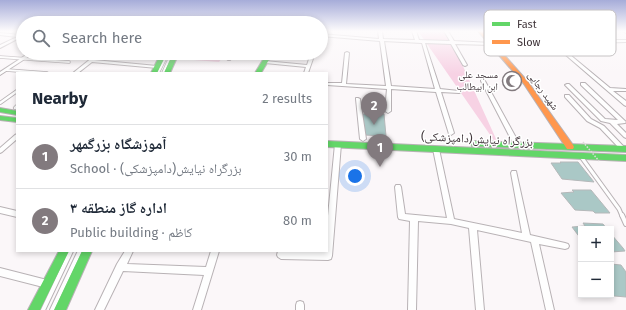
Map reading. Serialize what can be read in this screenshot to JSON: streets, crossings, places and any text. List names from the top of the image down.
{
  "streets": {
    "main road": ["شهید رجایی", "بزرگراه نیایش(دامپزشکی)"]
  },
  "crossings": [
    ["شهید رجایی", "بزرگراه نیایش(دامپزشکی)"]
  ],
  "places": {
    "mosque": ["مسجد علی ابن ابیطالب"]
  },
  "legend": ["Fast", "Slow"],
  "page": {
    "search": "Search here",
    "heading": ["Nearby", "2 results"],
    "pins": ["2", "1"],
    "list": [
      {
        "mark": "1",
        "name": "آموزشگاه بزرگمهر",
        "note": "School · بزرگراه نیایش(دامپزشکی)",
        "value": "30 m"
      },
      {
        "mark": "2",
        "name": "اداره گاز منطقه ۳",
        "note": "Public building · کاظم",
        "value": "80 m"
      }
    ],
    "map_buttons": ["+", "−"]
  }
}
